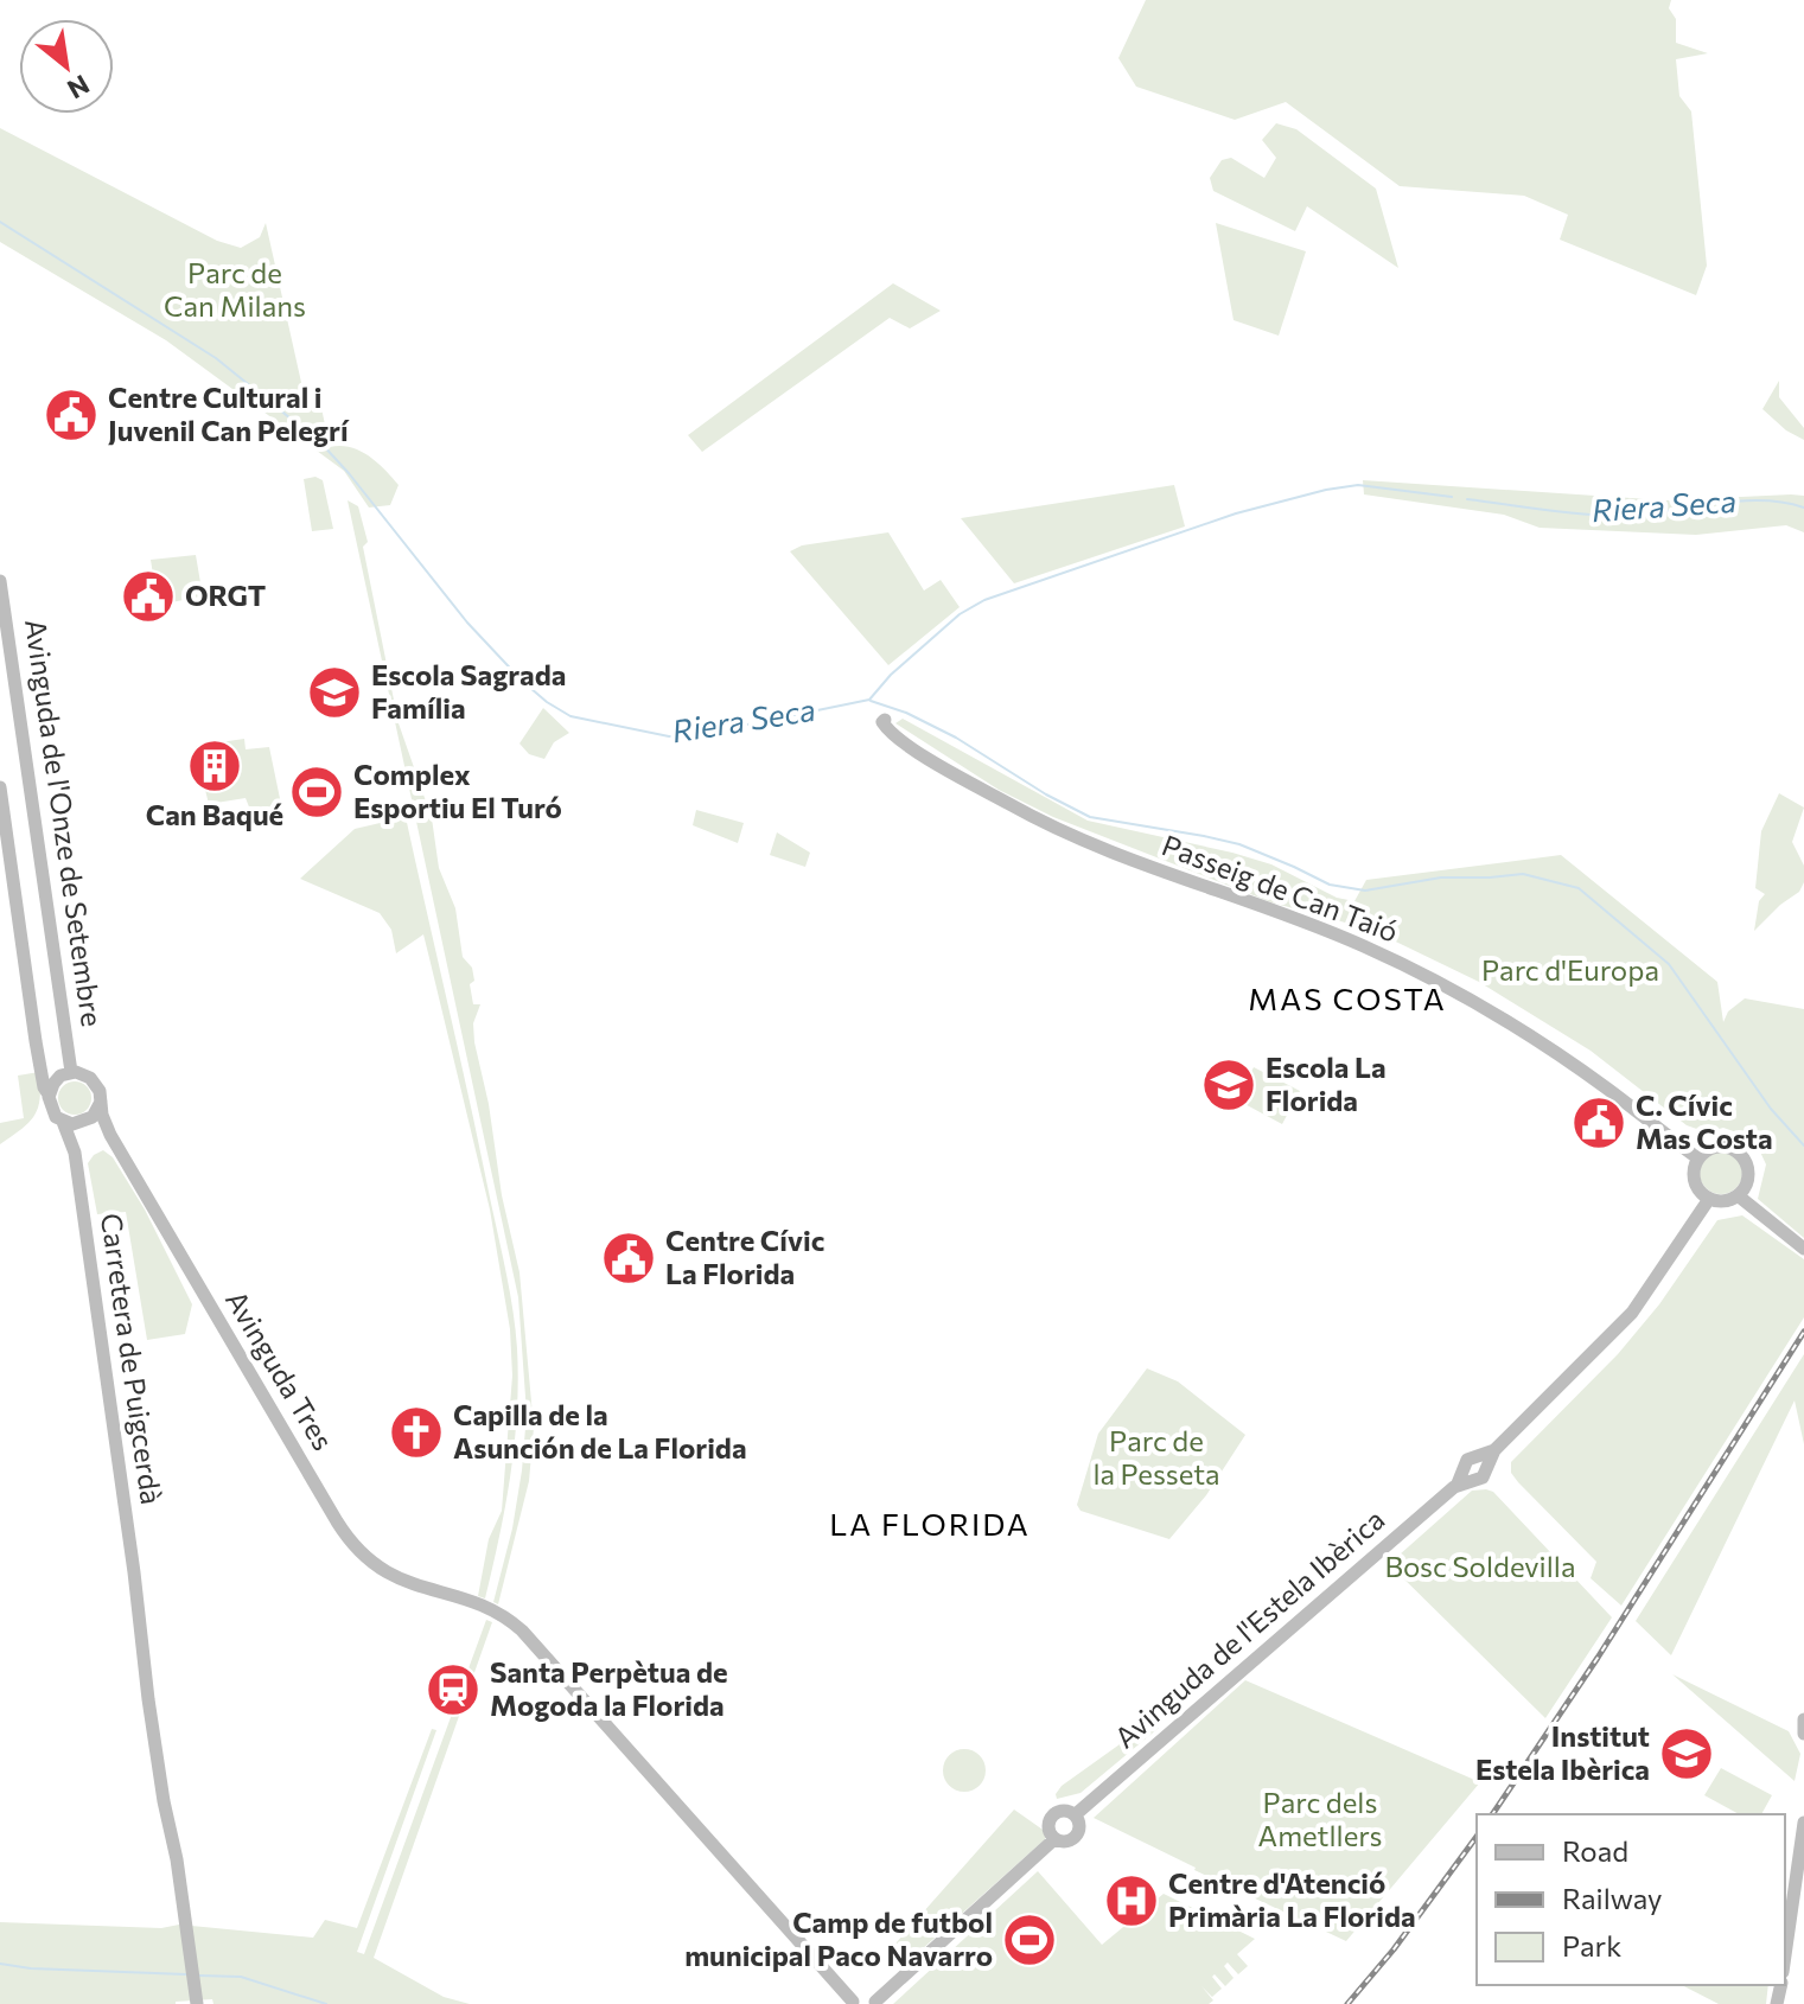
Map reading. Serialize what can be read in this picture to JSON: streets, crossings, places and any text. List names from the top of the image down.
{
  "streets": {
    "main road": [
      "Avinguda de l'Onze de Setembre",
      "Passeig de Can Taió",
      "Carretera de Puigcerdà",
      "Avinguda Tres",
      "Avinguda de l'Estela Ibèrica"
    ]
  },
  "crossings": [
    ["Avinguda de l'Onze de Setembre", "Carretera de Puigcerdà"],
    ["Avinguda de l'Onze de Setembre", "Avinguda Tres"],
    ["Carretera de Puigcerdà", "Avinguda Tres"]
  ],
  "districts": ["MAS COSTA", "LA FLORIDA"],
  "water": ["Riera Seca"],
  "parks": [
    "Parc de Can Milans",
    "Parc d'Europa",
    "Parc de la Pesseta",
    "Bosc Soldevilla",
    "Parc dels Ametllers"
  ],
  "places": {
    "public building": [
      "Centre Cultural i Juvenil Can Pelegrí",
      "ORGT",
      "C. Cívic Mas Costa",
      "Centre Cívic La Florida"
    ],
    "school or university": ["Escola Sagrada Família", "Escola La Florida", "Institut Estela Ibèrica"],
    "building": ["Can Baqué"],
    "sports": ["Complex Esportiu El Turó", "Camp de futbol municipal Paco Navarro"],
    "church": ["Capilla de la Asunción de La Florida"],
    "station": ["Santa Perpètua de Mogoda la Florida"],
    "hospital": ["Centre d'Atenció Primària La Florida"]
  },
  "legend": ["Road", "Railway", "Park"],
  "north": "bottom right"
}
